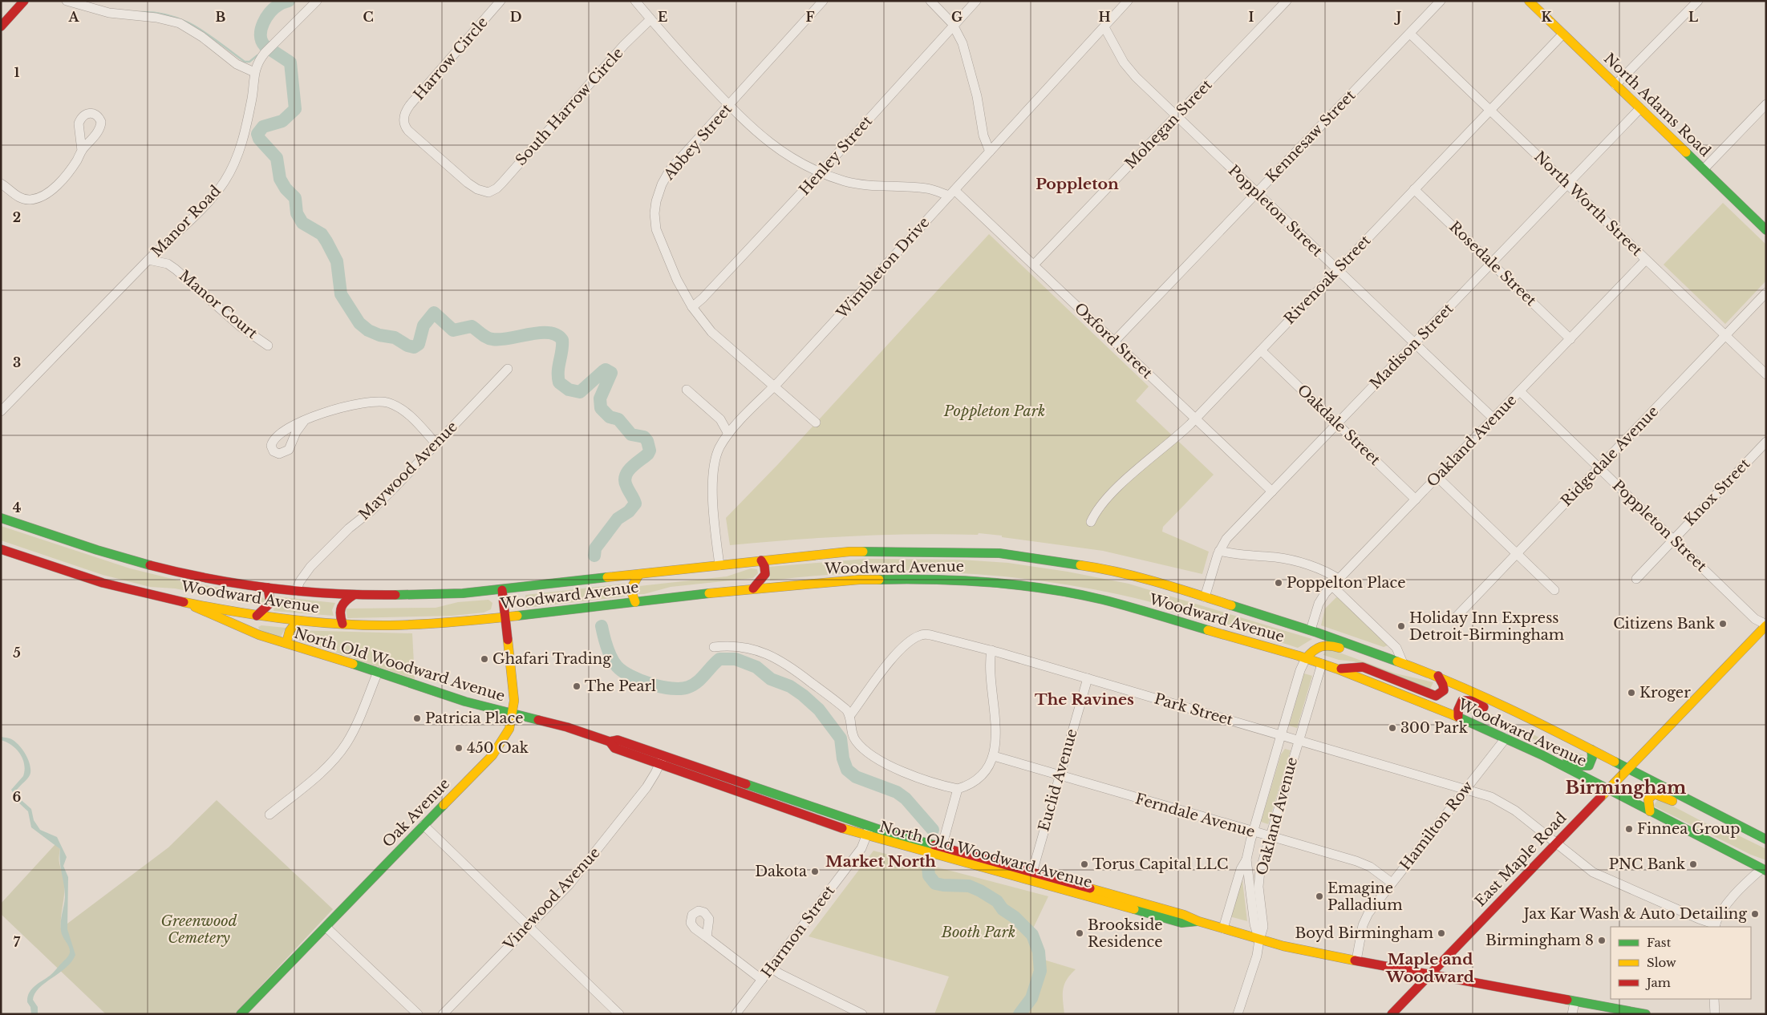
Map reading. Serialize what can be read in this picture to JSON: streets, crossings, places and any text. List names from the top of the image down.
{
  "streets": {
    "main road": [
      "North Adams Road",
      "Woodward Avenue",
      "North Old Woodward Avenue",
      "Oak Avenue",
      "East Maple Road"
    ],
    "street": [
      "Harrow Circle",
      "South Harrow Circle",
      "Mohegan Street",
      "Kennesaw Street",
      "Abbey Street",
      "Henley Street",
      "North Worth Street",
      "Poppleton Street",
      "Manor Road",
      "Rosedale Street",
      "Wimbleton Drive",
      "Rivenoak Street",
      "Manor Court",
      "Oxford Street",
      "Madison Street",
      "Oakdale Street",
      "Oakland Avenue",
      "Ridgedale Avenue",
      "Maywood Avenue",
      "Knox Street",
      "Park Street",
      "Euclid Avenue",
      "Ferndale Avenue",
      "Hamilton Row",
      "Vinewood Avenue",
      "Harmon Street"
    ]
  },
  "crossings": [
    ["Harrow Circle", "South Harrow Circle"],
    ["North Adams Road", "Rivenoak Street"],
    ["North Adams Road", "Madison Street"],
    ["South Harrow Circle", "Oxford Street"],
    ["Mohegan Street", "Poppleton Street"],
    ["Mohegan Street", "Oxford Street"],
    ["Kennesaw Street", "North Worth Street"],
    ["Kennesaw Street", "Poppleton Street"],
    ["Kennesaw Street", "Oxford Street"],
    ["Abbey Street", "Henley Street"],
    ["Abbey Street", "Wimbleton Drive"],
    ["Abbey Street", "Oxford Street"],
    ["Henley Street", "Oxford Street"],
    ["North Worth Street", "Rivenoak Street"],
    ["North Worth Street", "Madison Street"],
    ["North Worth Street", "Oakland Avenue"],
    ["North Worth Street", "Ridgedale Avenue"],
    ["Poppleton Street", "Wimbleton Drive"],
    ["Poppleton Street", "Rivenoak Street"],
    ["Poppleton Street", "Madison Street"],
    ["Poppleton Street", "Oakland Avenue"],
    ["Poppleton Street", "Ridgedale Avenue"],
    ["Poppleton Street", "Knox Street"],
    ["Poppleton Street", "East Maple Road"],
    ["Manor Road", "Manor Court"],
    ["Rosedale Street", "Rivenoak Street"],
    ["Rosedale Street", "Madison Street"],
    ["Rosedale Street", "Oakland Avenue"],
    ["Wimbleton Drive", "Oxford Street"],
    ["Wimbleton Drive", "Woodward Avenue"],
    ["Rivenoak Street", "Oxford Street"],
    ["Rivenoak Street", "Oakdale Street"],
    ["Oxford Street", "Madison Street"],
    ["Madison Street", "Oakdale Street"],
    ["Madison Street", "Woodward Avenue"],
    ["Oakdale Street", "Oakland Avenue"],
    ["Oakland Avenue", "Woodward Avenue"],
    ["Oakland Avenue", "North Old Woodward Avenue"],
    ["Oakland Avenue", "Park Street"],
    ["Oakland Avenue", "Ferndale Avenue"],
    ["Maywood Avenue", "Woodward Avenue"],
    ["Woodward Avenue", "North Old Woodward Avenue"],
    ["Woodward Avenue", "Oak Avenue"],
    ["Woodward Avenue", "Hamilton Row"],
    ["Woodward Avenue", "East Maple Road"],
    ["North Old Woodward Avenue", "Euclid Avenue"],
    ["North Old Woodward Avenue", "Oak Avenue"],
    ["North Old Woodward Avenue", "Hamilton Row"],
    ["North Old Woodward Avenue", "East Maple Road"],
    ["North Old Woodward Avenue", "Vinewood Avenue"],
    ["North Old Woodward Avenue", "Harmon Street"],
    ["Park Street", "Euclid Avenue"],
    ["Park Street", "Hamilton Row"],
    ["Park Street", "East Maple Road"],
    ["Euclid Avenue", "Ferndale Avenue"],
    ["Ferndale Avenue", "Hamilton Row"]
  ],
  "districts": [
    "Poppleton",
    "The Ravines",
    "Birmingham",
    "Market North",
    "Maple and Woodward"
  ],
  "parks": ["Poppleton Park", "Greenwood Cemetery", "Booth Park"],
  "places": [
    "Poppelton Place",
    "Citizens Bank",
    "Holiday Inn Express Detroit-Birmingham",
    "Ghafari Trading",
    "The Pearl",
    "Kroger",
    "Patricia Place",
    "300 Park",
    "450 Oak",
    "Finnea Group",
    "Torus Capital LLC",
    "PNC Bank",
    "Dakota",
    "Emagine Palladium",
    "Jax Kar Wash & Auto Detailing",
    "Brookside Residence",
    "Boyd Birmingham",
    "Birmingham 8"
  ],
  "legend": ["Fast", "Slow", "Jam"],
  "grid": {
    "columns": [
      "A",
      "B",
      "C",
      "D",
      "E",
      "F",
      "G",
      "H",
      "I",
      "J",
      "K",
      "L"
    ],
    "rows": [
      "1",
      "2",
      "3",
      "4",
      "5",
      "6",
      "7"
    ]
  }
}
